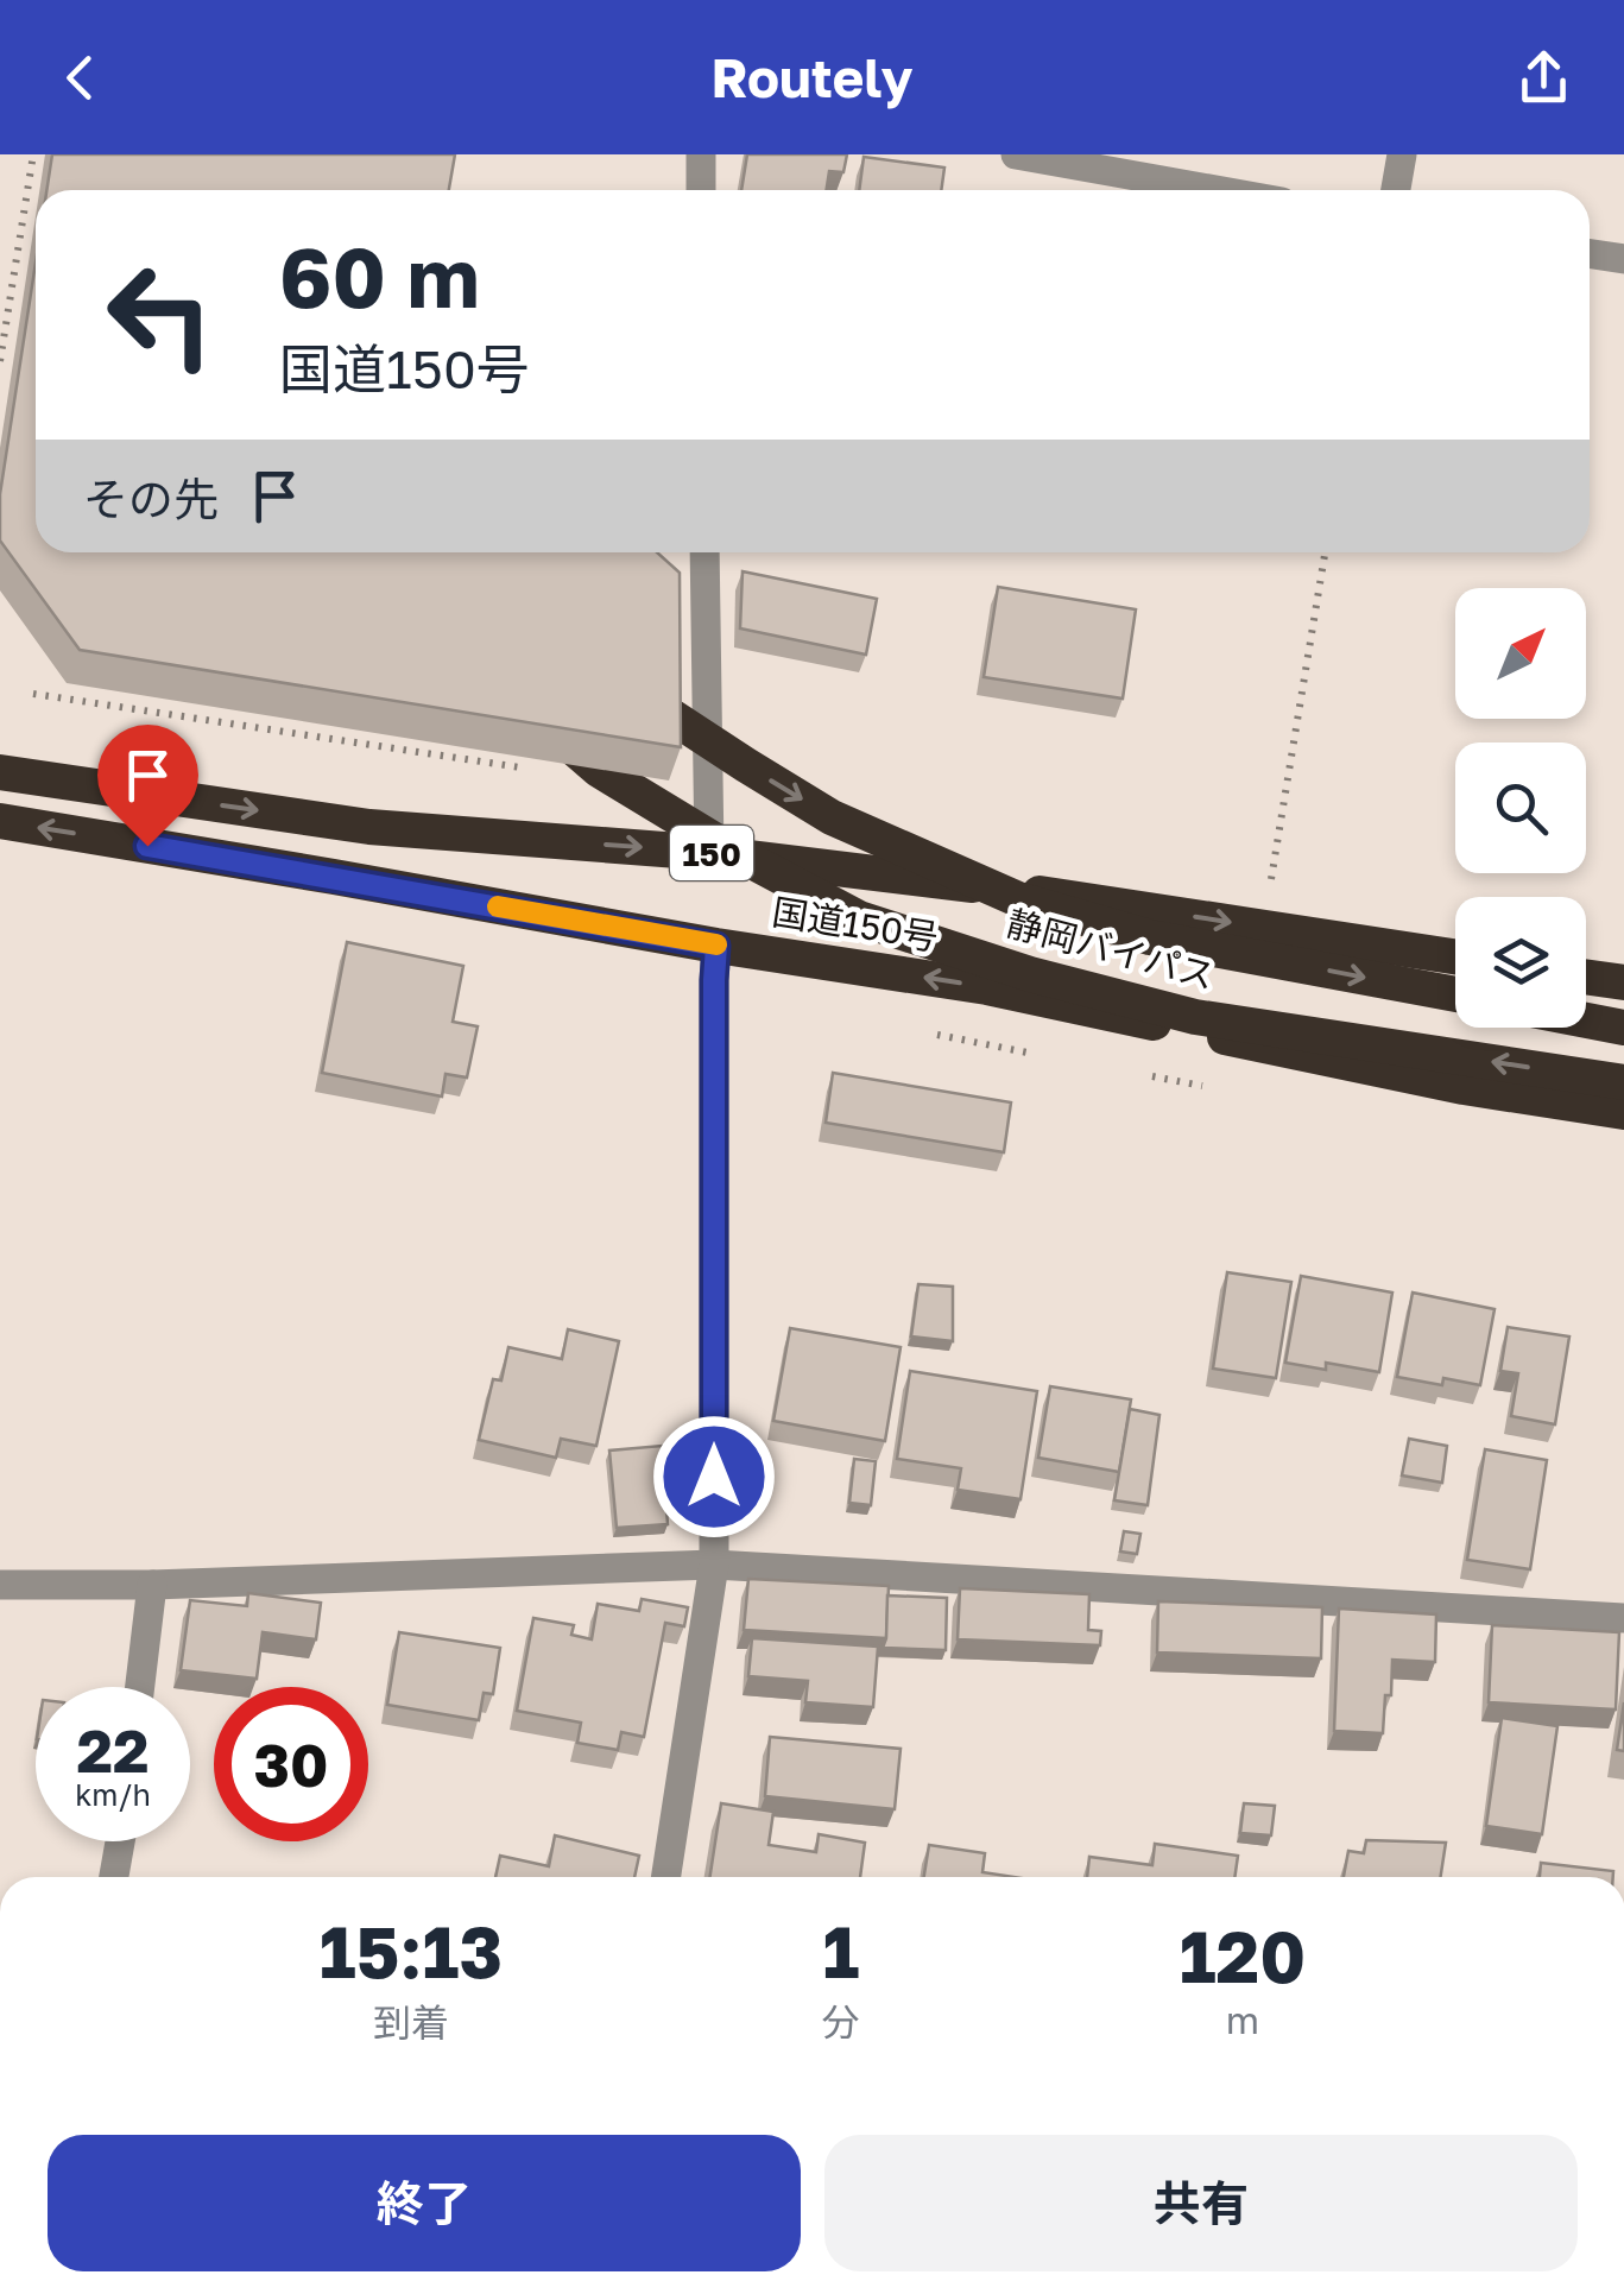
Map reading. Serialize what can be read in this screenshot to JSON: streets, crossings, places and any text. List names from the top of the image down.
{
  "streets": {
    "highway": ["150", "国道150号", "静岡バイパス"]
  },
  "north": "top right",
  "page": {
    "header": "Routely",
    "turn": ["60 m", "国道150号"],
    "then": "その先",
    "speed": "22 km/h",
    "limit": "30",
    "eta": [
      "15:13",
      "到着",
      "1",
      "分",
      "120",
      "m"
    ],
    "buttons": ["終了", "共有"]
  }
}
